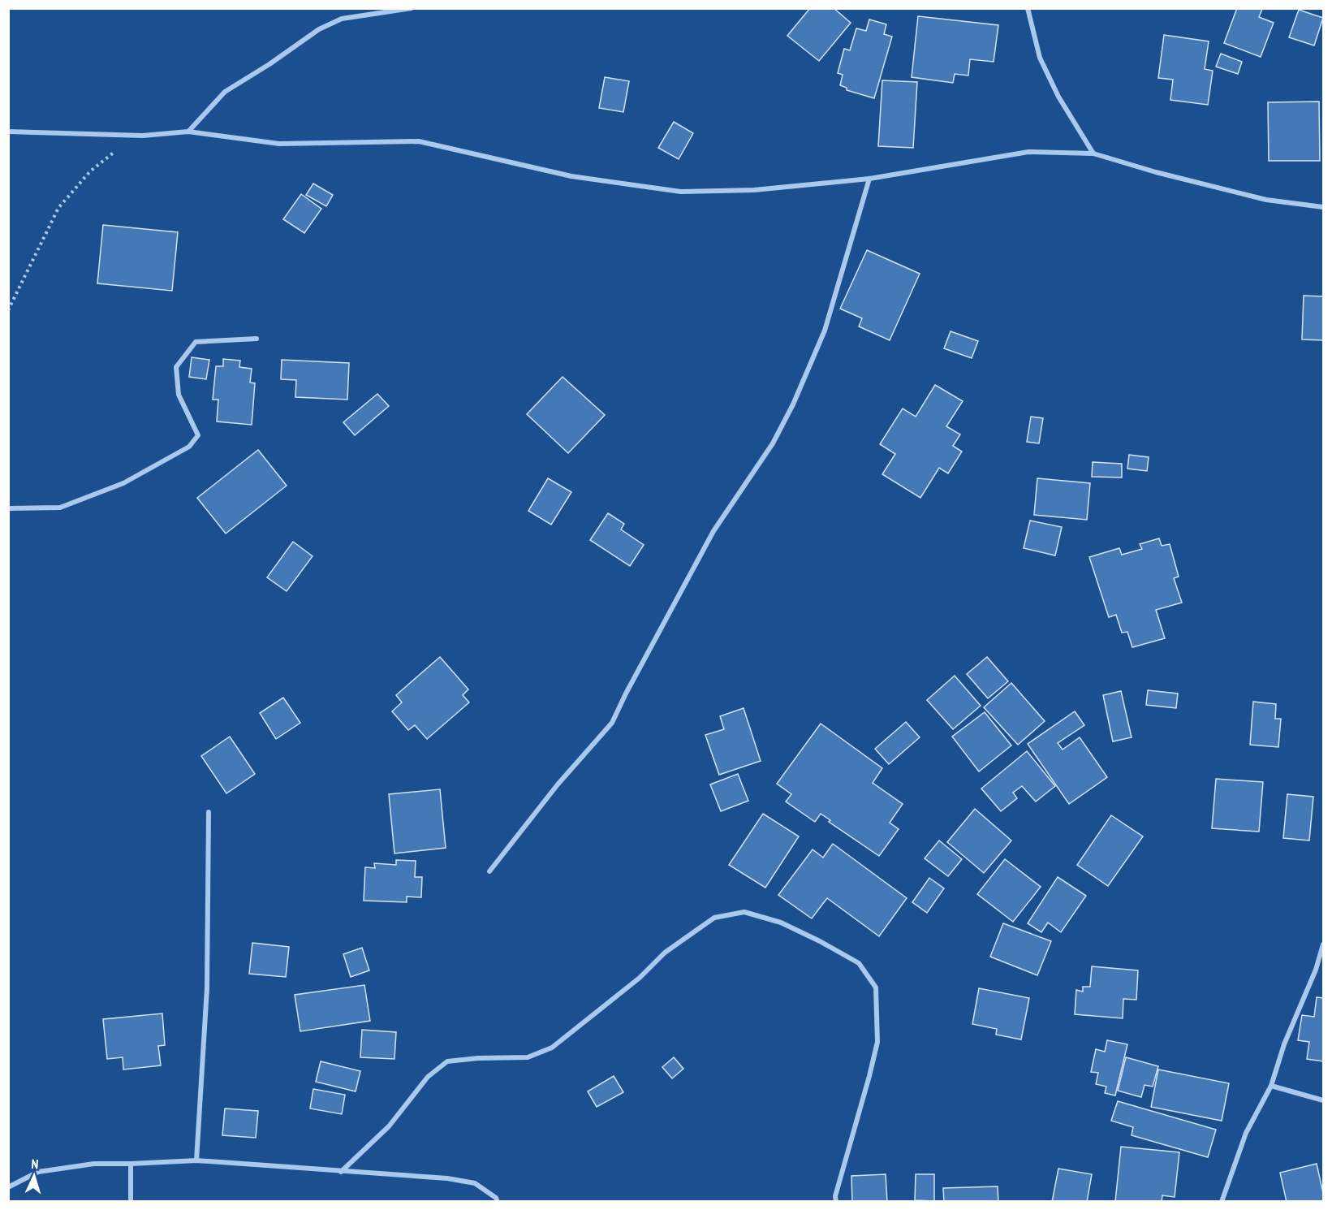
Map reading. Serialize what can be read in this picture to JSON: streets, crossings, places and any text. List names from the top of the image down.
{
  "north": "top"
}
